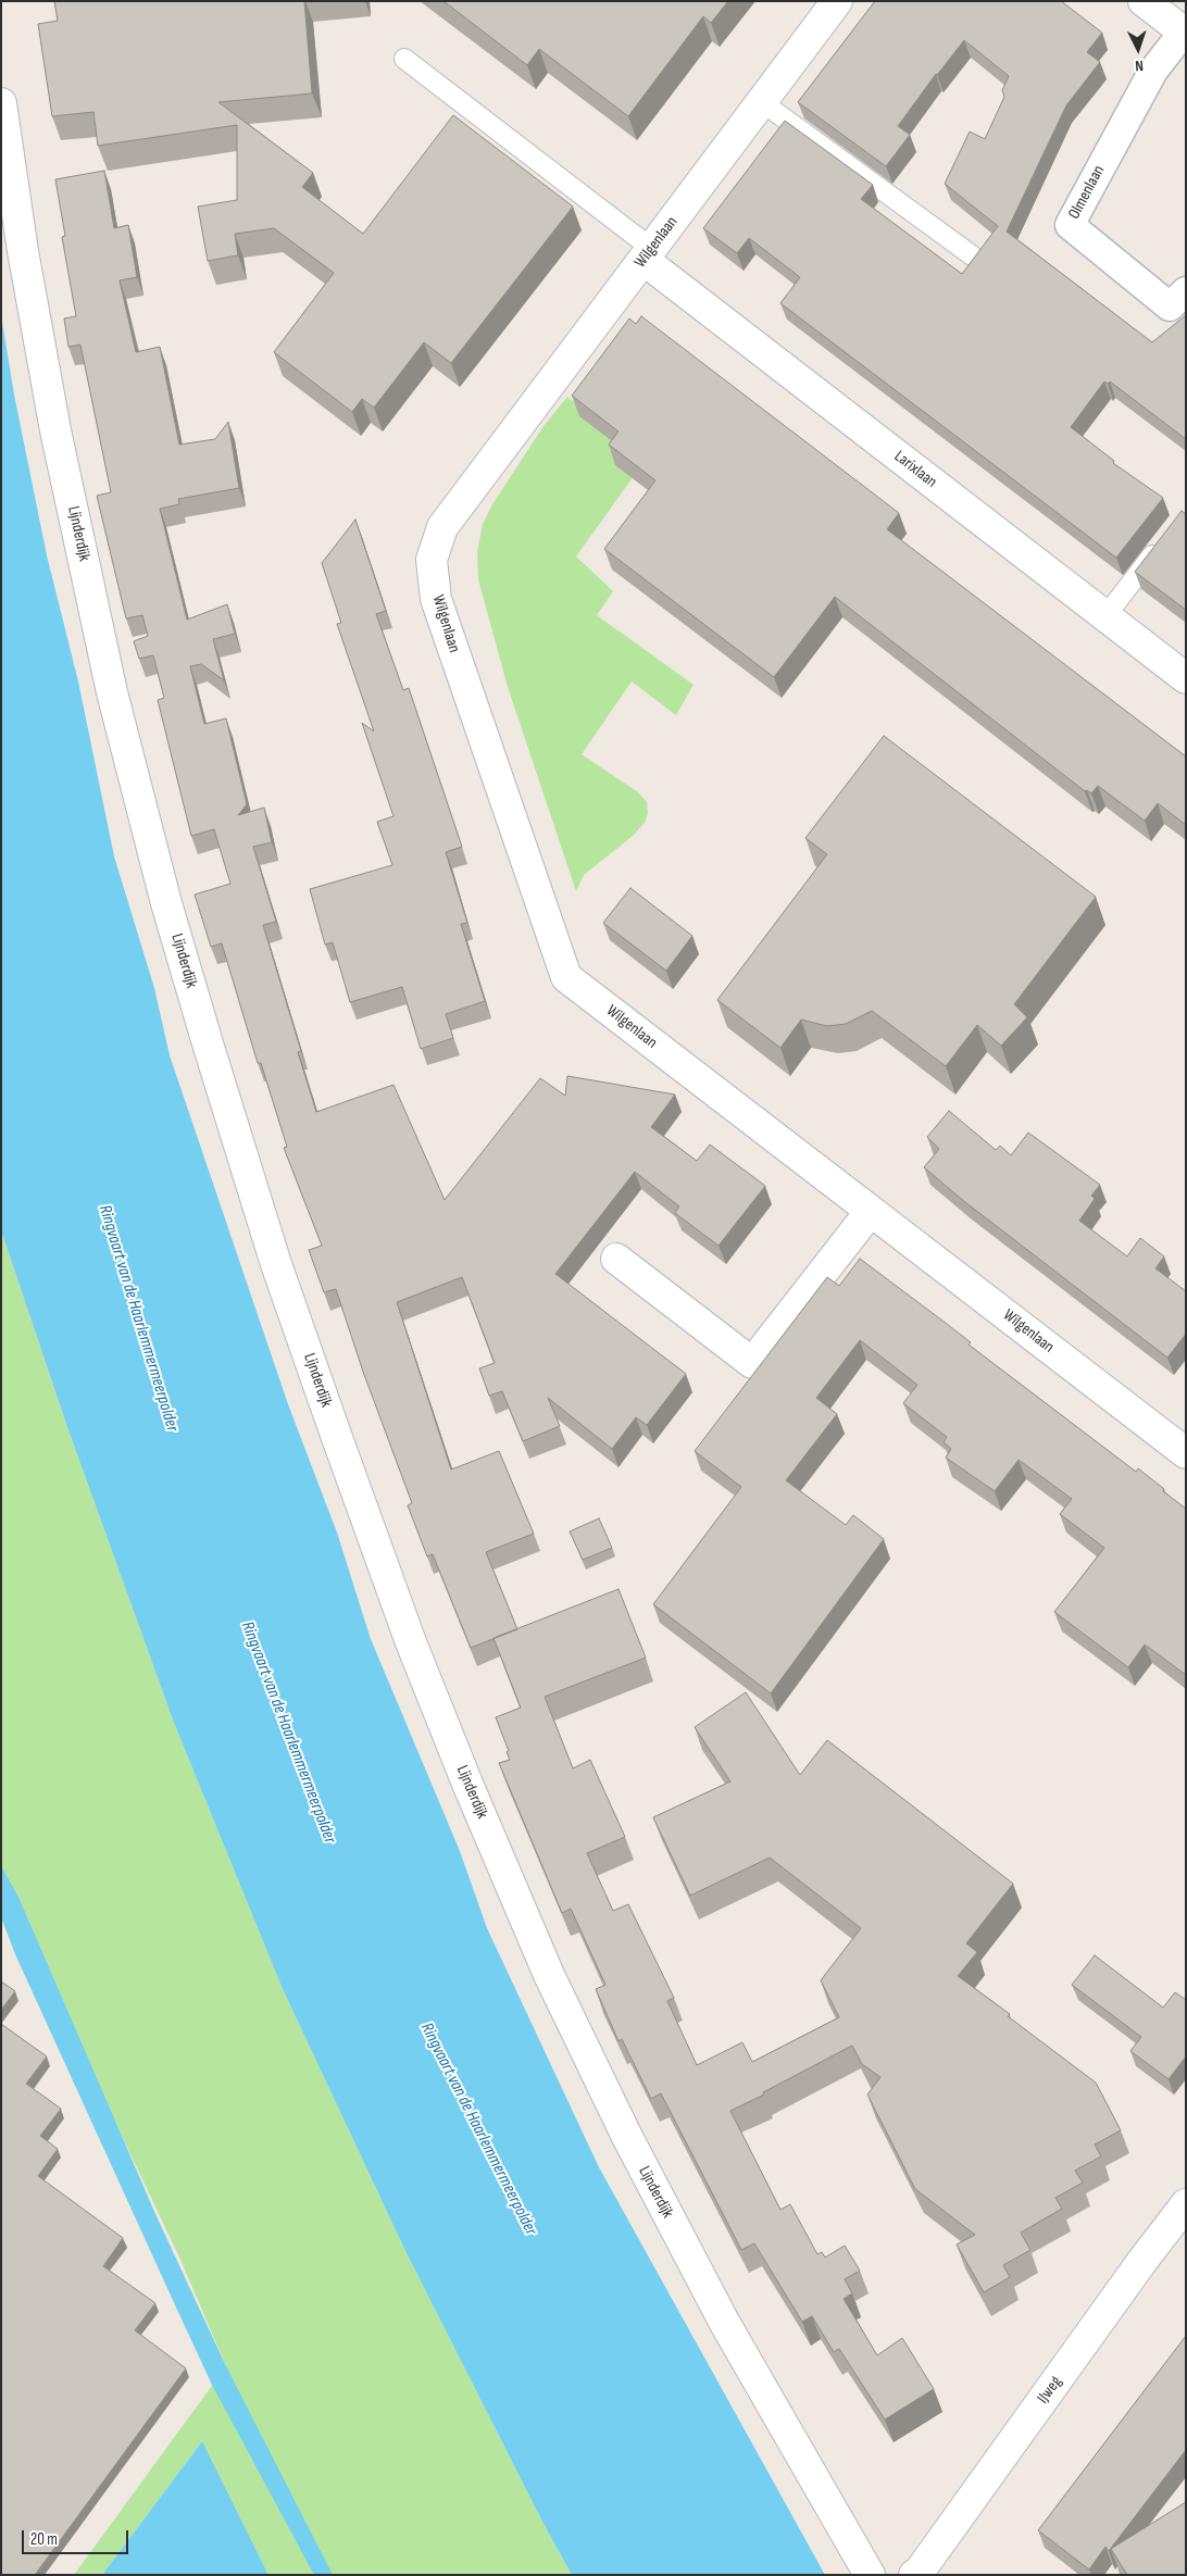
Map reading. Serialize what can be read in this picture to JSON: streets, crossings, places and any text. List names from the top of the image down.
{
  "streets": {
    "street": [
      "Olmenlaan",
      "Wilgenlaan",
      "Larixlaan",
      "Lijnderdijk",
      "IJweg"
    ]
  },
  "crossings": [
    ["Wilgenlaan", "Larixlaan"]
  ],
  "water": ["Ringvaart van de Haarlemmermeerpolder"],
  "scale_bar": "20 m",
  "north": "bottom"
}
